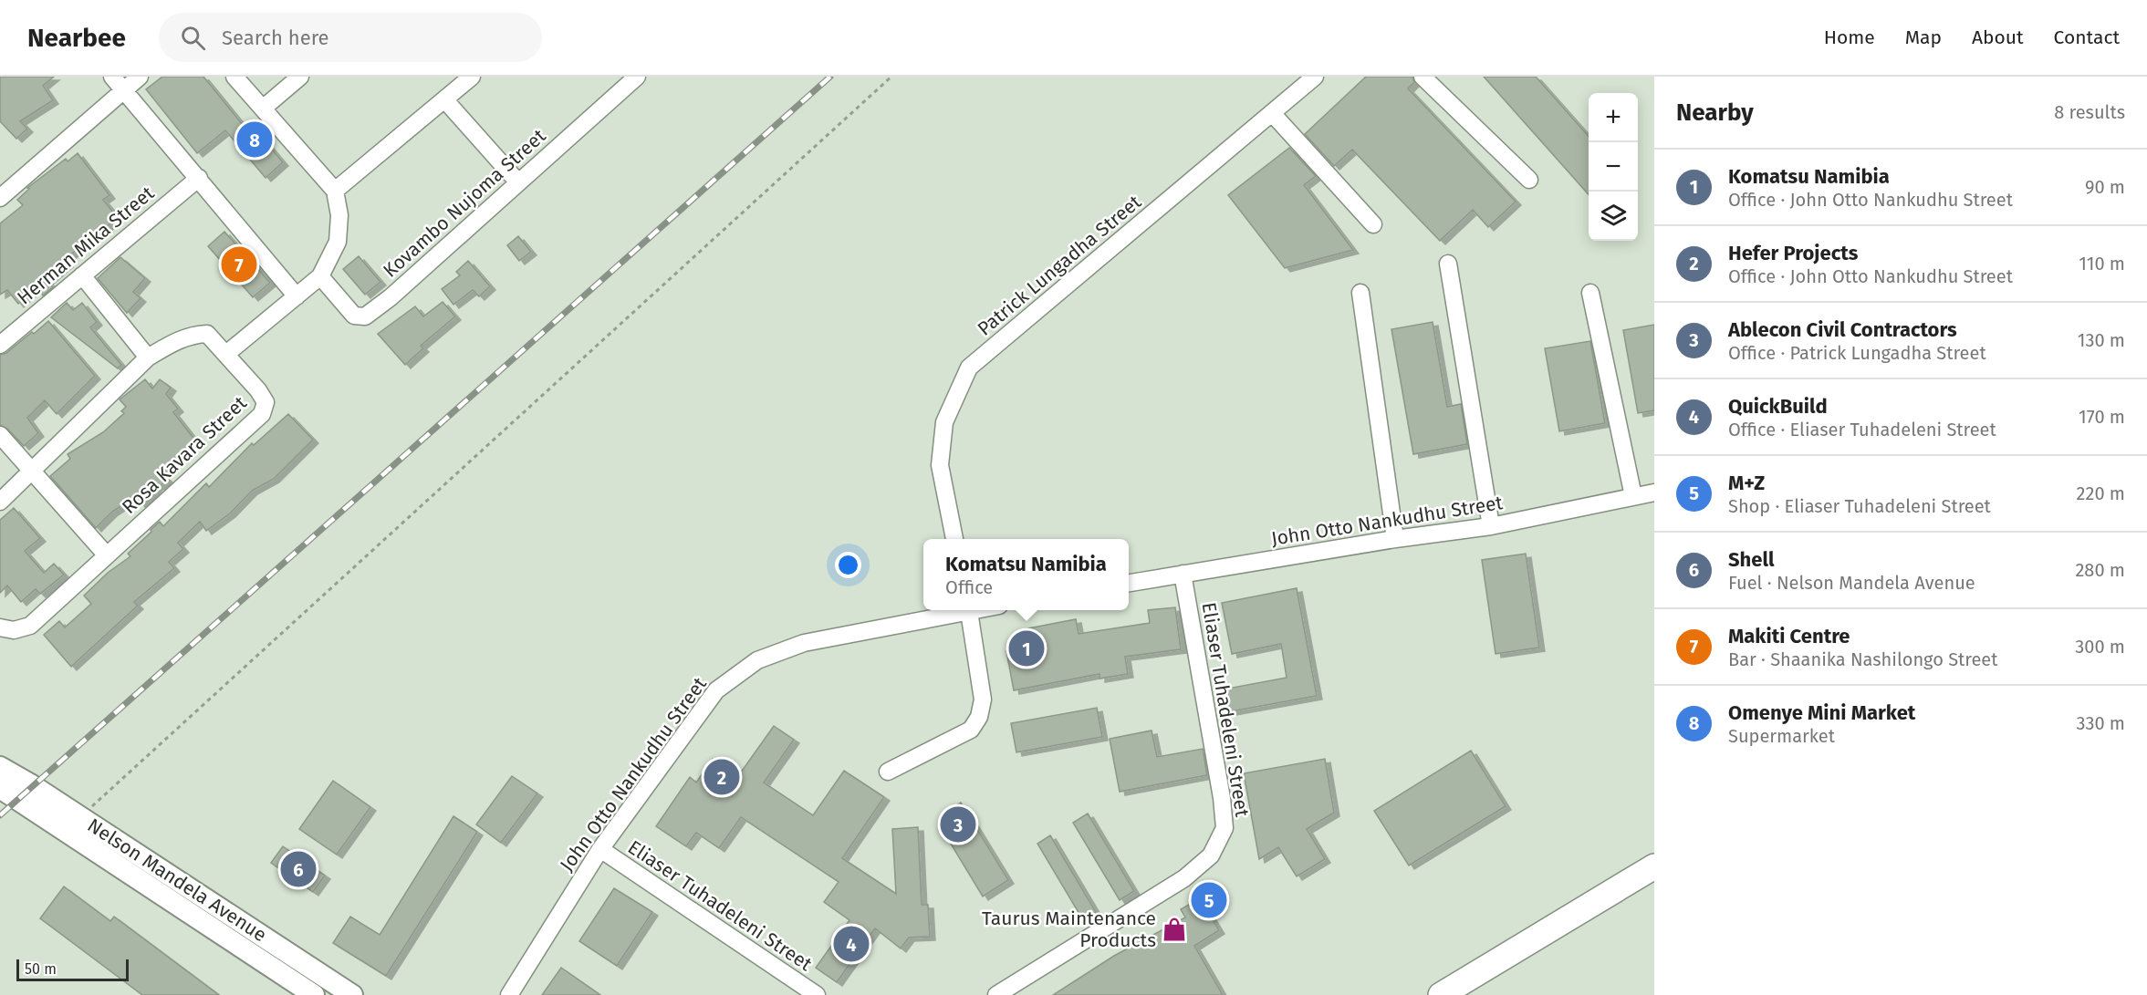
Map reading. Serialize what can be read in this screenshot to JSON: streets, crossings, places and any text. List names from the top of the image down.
{
  "streets": {
    "main road": ["Nelson Mandela Avenue"],
    "street": [
      "Kovambo Nujoma Street",
      "Herman Mika Street",
      "Patrick Lungadha Street",
      "Rosa Kavara Street",
      "John Otto Nankudhu Street",
      "Eliaser Tuhadeleni Street"
    ]
  },
  "crossings": [
    ["John Otto Nankudhu Street", "Eliaser Tuhadeleni Street"]
  ],
  "places": {
    "shop": ["Taurus Maintenance Products"]
  },
  "scale_bar": "50 m",
  "page": {
    "header": "Nearbee",
    "search": "Search here",
    "nav": [
      "Home",
      "Map",
      "About",
      "Contact"
    ],
    "heading": ["Nearby", "8 results"],
    "map_buttons": ["+", "−"],
    "pins": [
      "8",
      "7",
      "1",
      "2",
      "3",
      "6",
      "5",
      "4"
    ],
    "list": [
      {
        "mark": "1",
        "name": "Komatsu Namibia",
        "note": "Office · John Otto Nankudhu Street",
        "value": "90 m"
      },
      {
        "mark": "2",
        "name": "Hefer Projects",
        "note": "Office · John Otto Nankudhu Street",
        "value": "110 m"
      },
      {
        "mark": "3",
        "name": "Ablecon Civil Contractors",
        "note": "Office · Patrick Lungadha Street",
        "value": "130 m"
      },
      {
        "mark": "4",
        "name": "QuickBuild",
        "note": "Office · Eliaser Tuhadeleni Street",
        "value": "170 m"
      },
      {
        "mark": "5",
        "name": "M+Z",
        "note": "Shop · Eliaser Tuhadeleni Street",
        "value": "220 m"
      },
      {
        "mark": "6",
        "name": "Shell",
        "note": "Fuel · Nelson Mandela Avenue",
        "value": "280 m"
      },
      {
        "mark": "7",
        "name": "Makiti Centre",
        "note": "Bar · Shaanika Nashilongo Street",
        "value": "300 m"
      },
      {
        "mark": "8",
        "name": "Omenye Mini Market",
        "note": "Supermarket",
        "value": "330 m"
      }
    ],
    "popup": ["Komatsu Namibia", "Office"],
    "scale": "50 m"
  }
}
